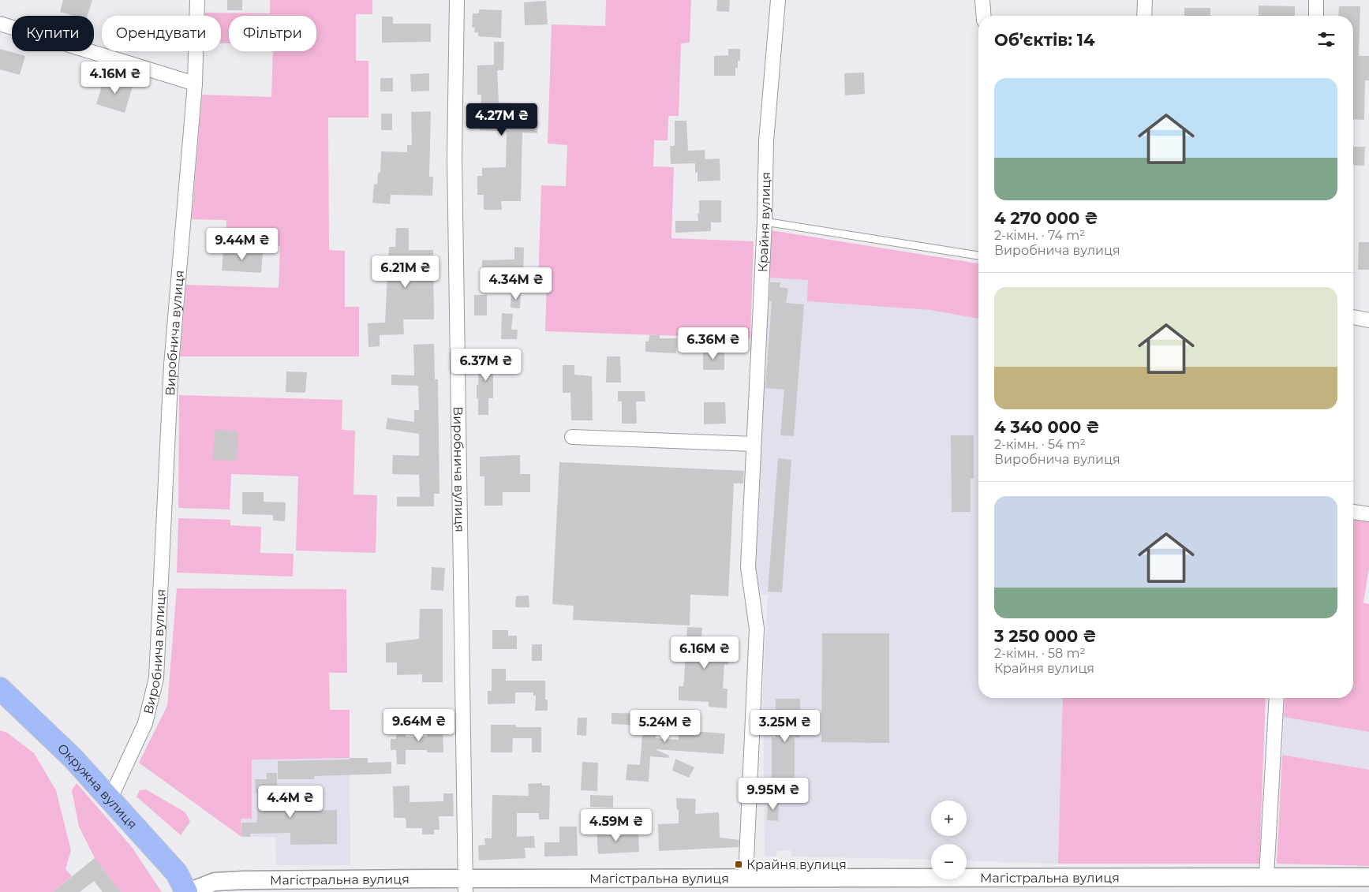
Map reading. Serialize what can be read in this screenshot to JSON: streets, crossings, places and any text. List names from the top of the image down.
{
  "streets": {
    "main road": ["Окружна вулиця"],
    "street": ["Крайня вулиця", "Виробнича вулиця", "Магістральна вулиця"]
  },
  "crossings": [
    ["Крайня вулиця", "Магістральна вулиця"],
    ["Виробнича вулиця", "Окружна вулиця"],
    ["Виробнича вулиця", "Магістральна вулиця"],
    ["Окружна вулиця", "Магістральна вулиця"]
  ],
  "places": {
    "transit": ["Крайня вулиця"]
  },
  "page": {
    "chip": ["Купити", "Орендувати", "Фільтри"],
    "heading": "Об’єктів: 14",
    "price": [
      "4.16M ₴",
      "4.27M ₴",
      "9.44M ₴",
      "6.21M ₴",
      "4.34M ₴",
      "6.36M ₴",
      "6.37M ₴",
      "6.16M ₴",
      "9.64M ₴",
      "5.24M ₴",
      "3.25M ₴",
      "9.95M ₴",
      "4.4M ₴",
      "4.59M ₴"
    ],
    "list": [
      {
        "name": "4 270 000 ₴",
        "note": "2-кімн. · 74 m² · Виробнича вулиця"
      },
      {
        "name": "4 340 000 ₴",
        "note": "2-кімн. · 54 m² · Виробнича вулиця"
      },
      {
        "name": "3 250 000 ₴",
        "note": "2-кімн. · 58 m² · Крайня вулиця"
      }
    ],
    "map_buttons": ["+", "−"]
  }
}
